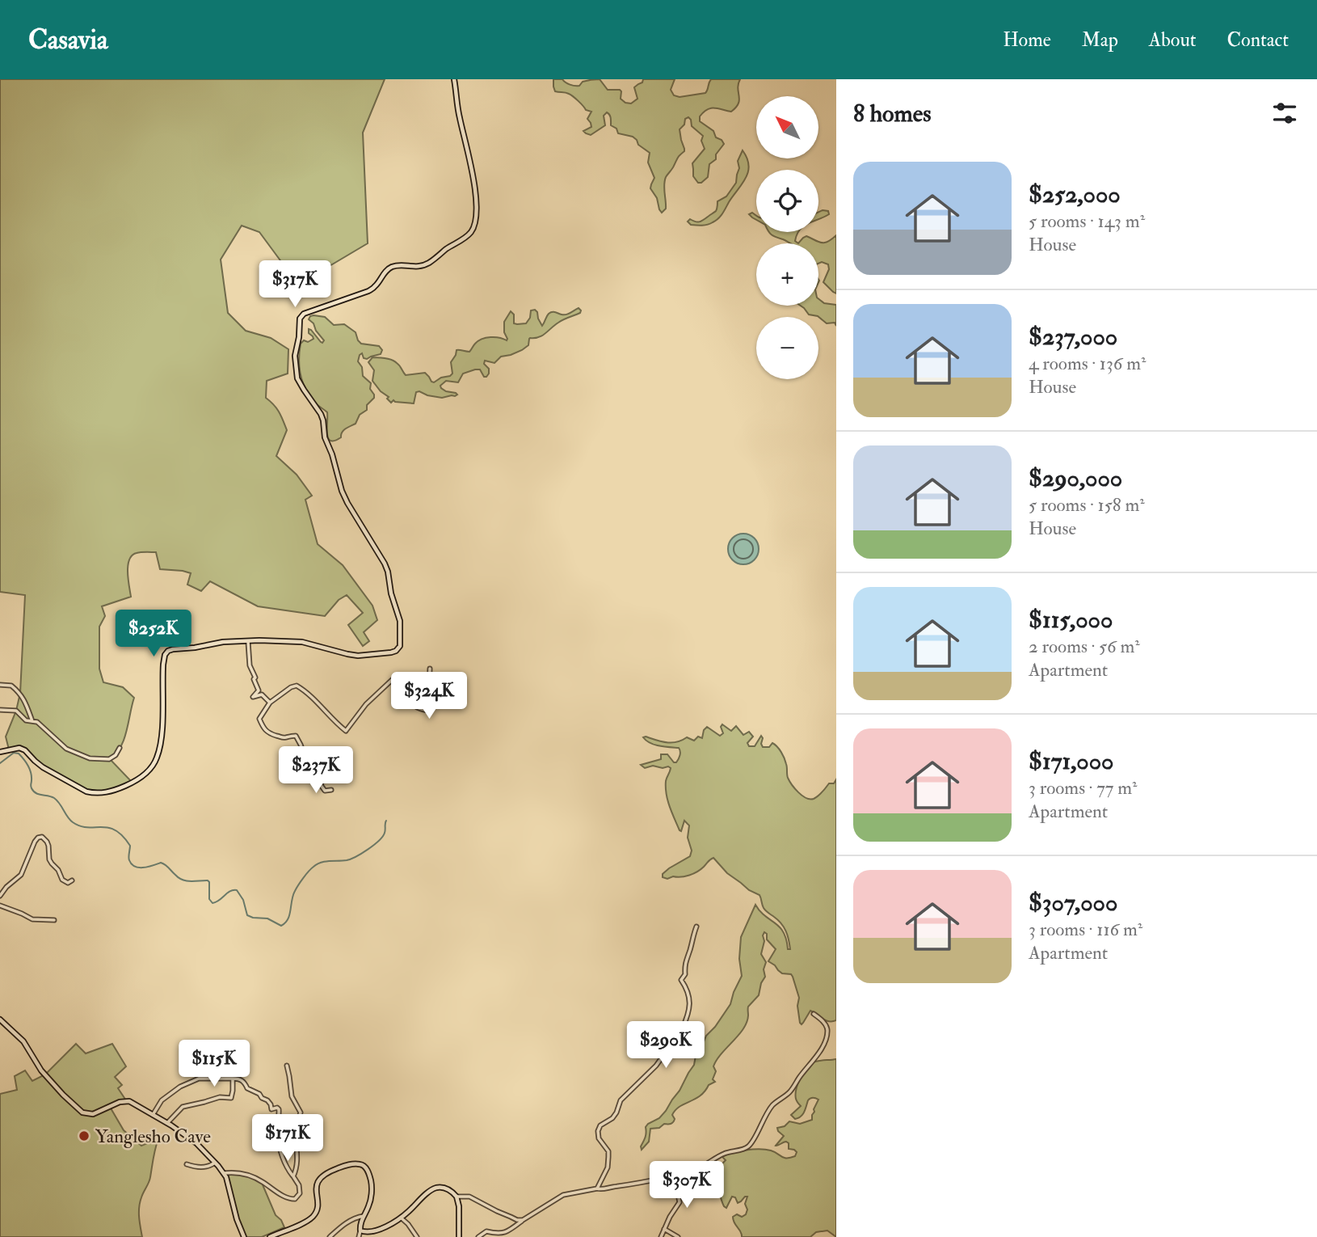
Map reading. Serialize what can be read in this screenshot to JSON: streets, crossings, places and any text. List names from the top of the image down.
{
  "places": ["Yanglesho Cave"],
  "north": "top left",
  "page": {
    "header": "Casavia",
    "nav": [
      "Home",
      "Map",
      "About",
      "Contact"
    ],
    "heading": "8 homes",
    "map_buttons": ["+", "−"],
    "list": [
      {
        "name": "$252,000",
        "note": "5 rooms · 143 m² · House"
      },
      {
        "name": "$237,000",
        "note": "4 rooms · 136 m² · House"
      },
      {
        "name": "$290,000",
        "note": "5 rooms · 158 m² · House"
      },
      {
        "name": "$115,000",
        "note": "2 rooms · 56 m² · Apartment"
      },
      {
        "name": "$171,000",
        "note": "3 rooms · 77 m² · Apartment"
      },
      {
        "name": "$307,000",
        "note": "3 rooms · 116 m² · Apartment"
      }
    ],
    "price": [
      "$317K",
      "$252K",
      "$324K",
      "$237K",
      "$290K",
      "$115K",
      "$171K",
      "$307K"
    ]
  }
}
